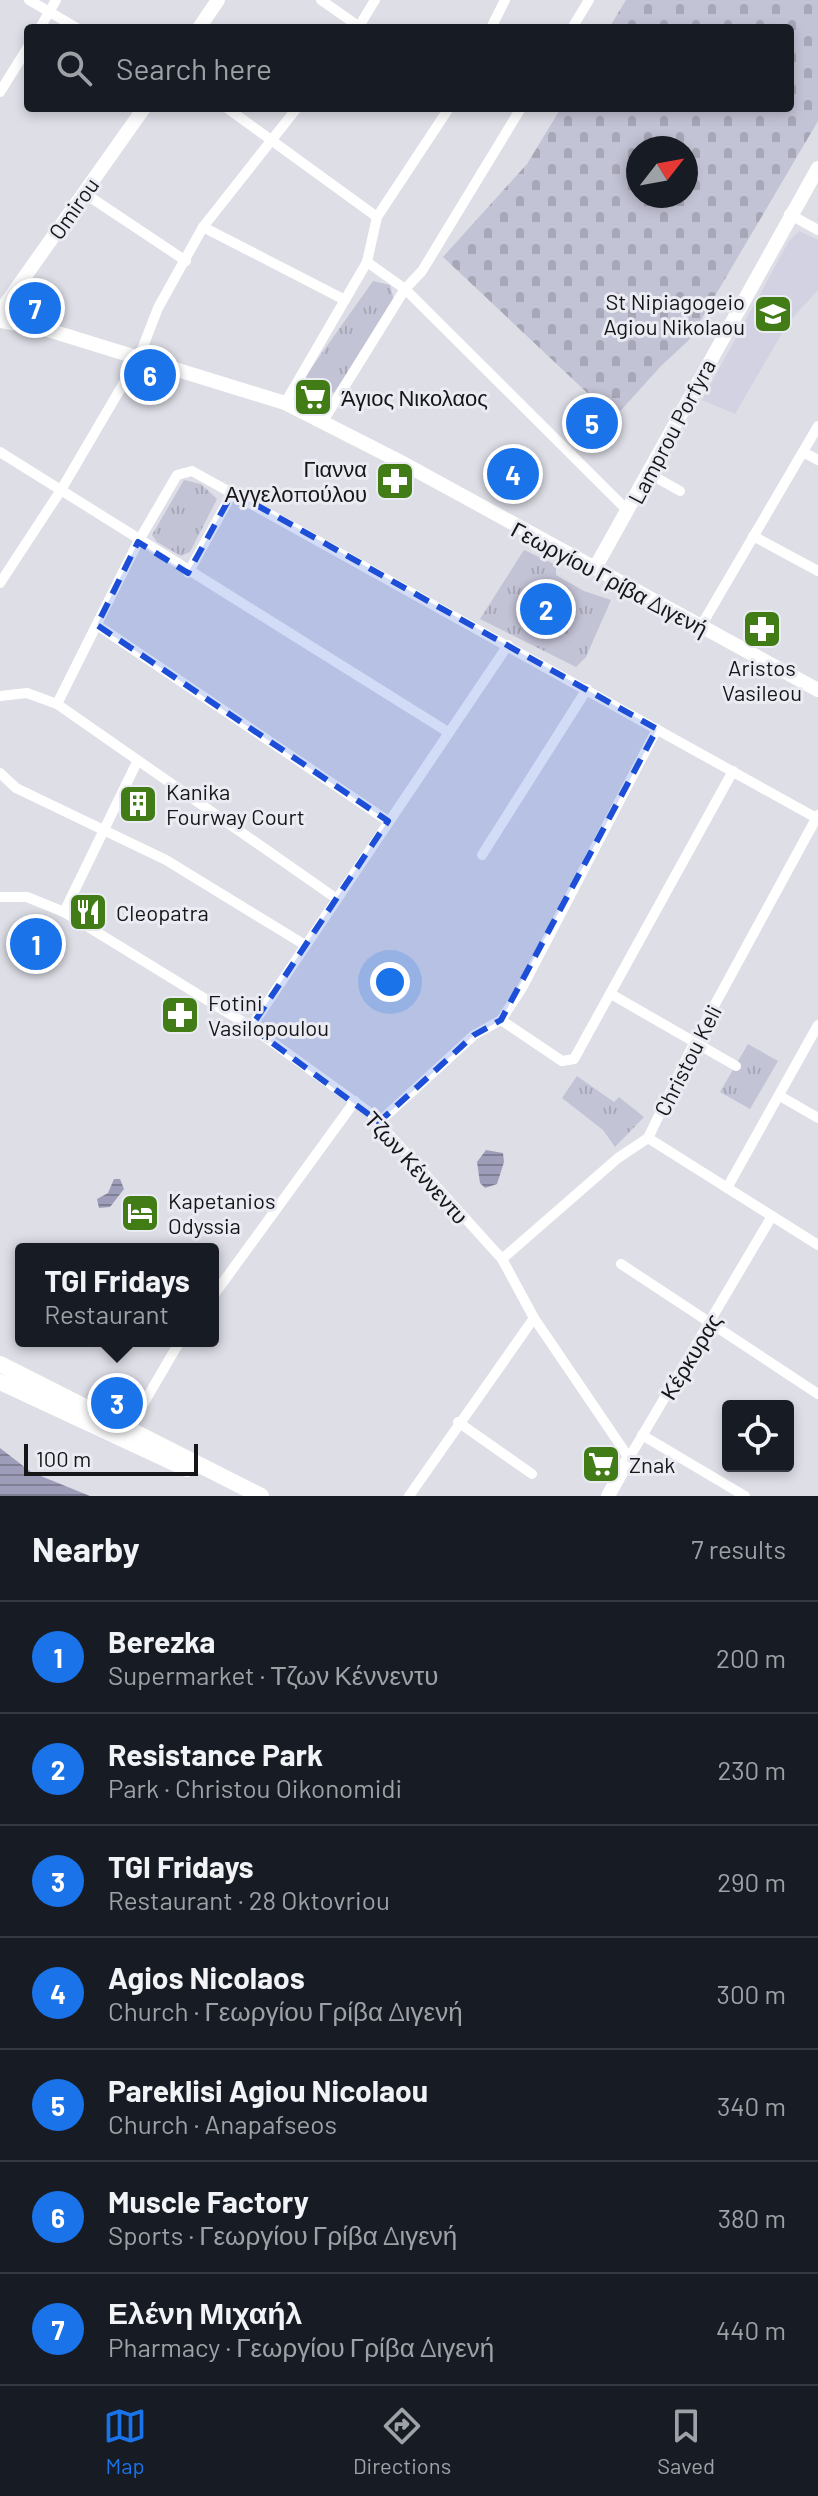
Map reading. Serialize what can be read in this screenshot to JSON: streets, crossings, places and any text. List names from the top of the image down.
{
  "streets": {
    "main road": [
      "Omirou",
      "Lamprou Porfyra",
      "Γεωργίου Γρίβα Διγενή",
      "Κέρκυρας"
    ],
    "street": ["Christou Keli", "Τζων Κέννεντυ"]
  },
  "crossings": [
    ["Omirou", "Γεωργίου Γρίβα Διγενή"],
    ["Lamprou Porfyra", "Γεωργίου Γρίβα Διγενή"],
    ["Christou Keli", "Τζων Κέννεντυ"],
    ["Τζων Κέννεντυ", "Κέρκυρας"]
  ],
  "places": {
    "school or university": ["St Nipiagogeio Agiou Nikolaou"],
    "supermarket": ["Άγιος Νικολαος", "Znak"],
    "pharmacy": ["Γιαννα Αγγελοπούλου", "Aristos Vasileou", "Fotini Vasilopoulou"],
    "building": ["Kanika Fourway Court"],
    "restaurant": ["Cleopatra"],
    "hotel": ["Kapetanios Odyssia"]
  },
  "scale_bar": "100 m",
  "north": "top right",
  "page": {
    "search": "Search here",
    "pins": [
      "7",
      "6",
      "5",
      "4",
      "2",
      "1",
      "3"
    ],
    "popup": ["TGI Fridays", "Restaurant"],
    "scale": "100 m",
    "heading": ["Nearby", "7 results"],
    "list": [
      {
        "mark": "1",
        "name": "Berezka",
        "note": "Supermarket · Τζων Κέννεντυ",
        "value": "200 m"
      },
      {
        "mark": "2",
        "name": "Resistance Park",
        "note": "Park · Christou Oikonomidi",
        "value": "230 m"
      },
      {
        "mark": "3",
        "name": "TGI Fridays",
        "note": "Restaurant · 28 Oktovriou",
        "value": "290 m"
      },
      {
        "mark": "4",
        "name": "Agios Nicolaos",
        "note": "Church · Γεωργίου Γρίβα Διγενή",
        "value": "300 m"
      },
      {
        "mark": "5",
        "name": "Pareklisi Agiou Nicolaou",
        "note": "Church · Anapafseos",
        "value": "340 m"
      },
      {
        "mark": "6",
        "name": "Muscle Factory",
        "note": "Sports · Γεωργίου Γρίβα Διγενή",
        "value": "380 m"
      },
      {
        "mark": "7",
        "name": "Ελένη Μιχαήλ",
        "note": "Pharmacy · Γεωργίου Γρίβα Διγενή",
        "value": "440 m"
      }
    ],
    "nav": ["Map", "Directions", "Saved"]
  }
}
